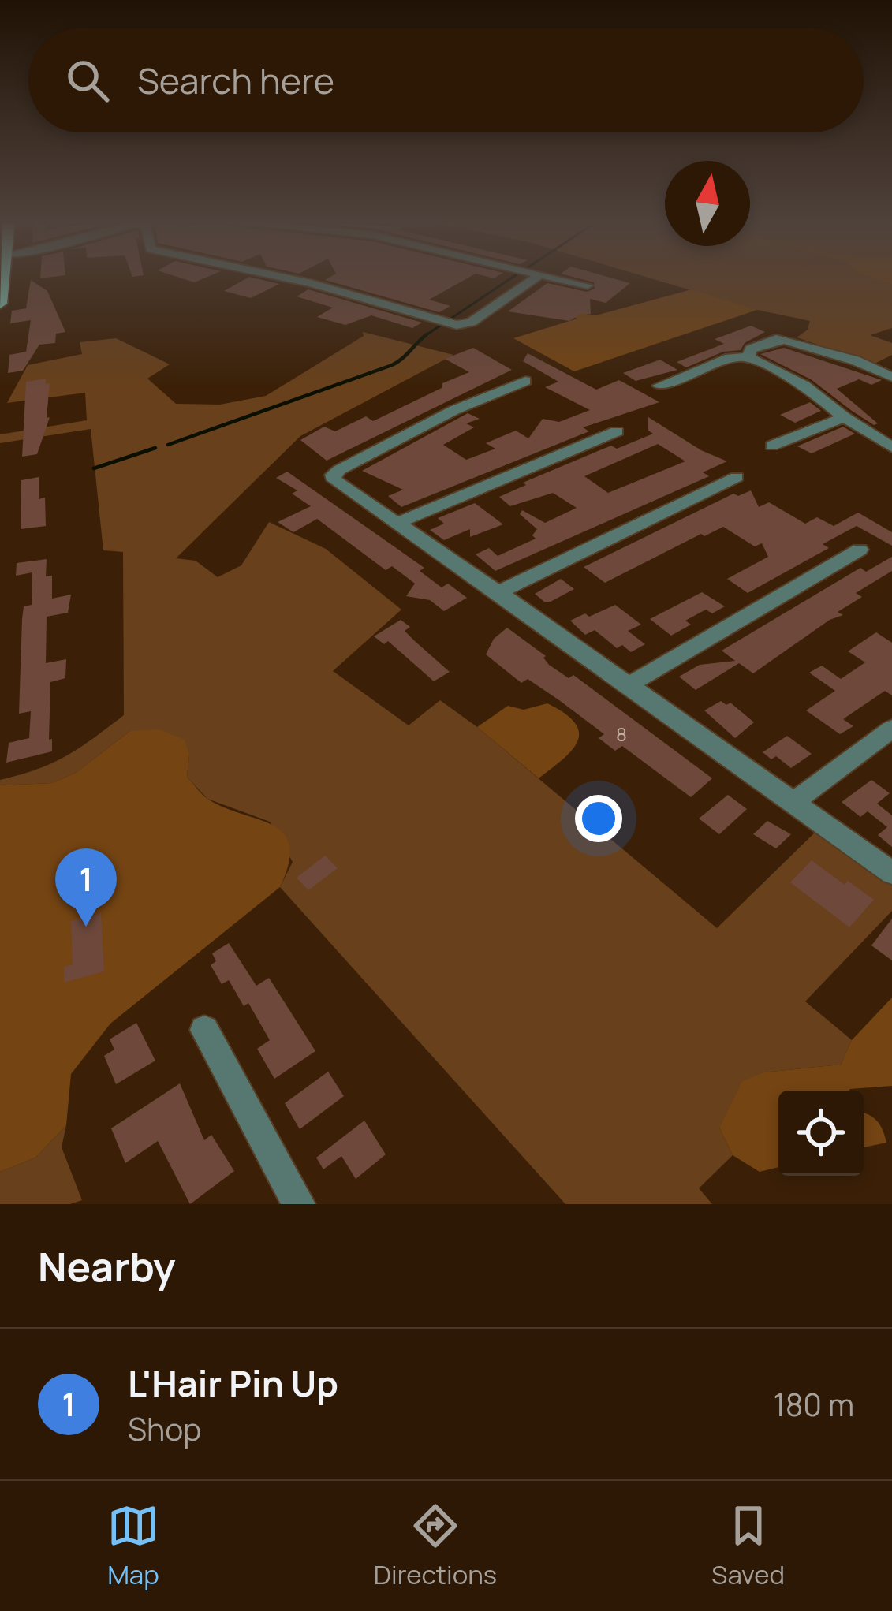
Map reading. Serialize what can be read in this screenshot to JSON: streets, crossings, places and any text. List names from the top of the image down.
{
  "house_numbers": ["8"],
  "north": "top",
  "page": {
    "search": "Search here",
    "pins": "1",
    "heading": "Nearby",
    "list": [
      {
        "mark": "1",
        "name": "L'Hair Pin Up",
        "note": "Shop",
        "value": "180 m"
      }
    ],
    "nav": ["Map", "Directions", "Saved"]
  }
}
